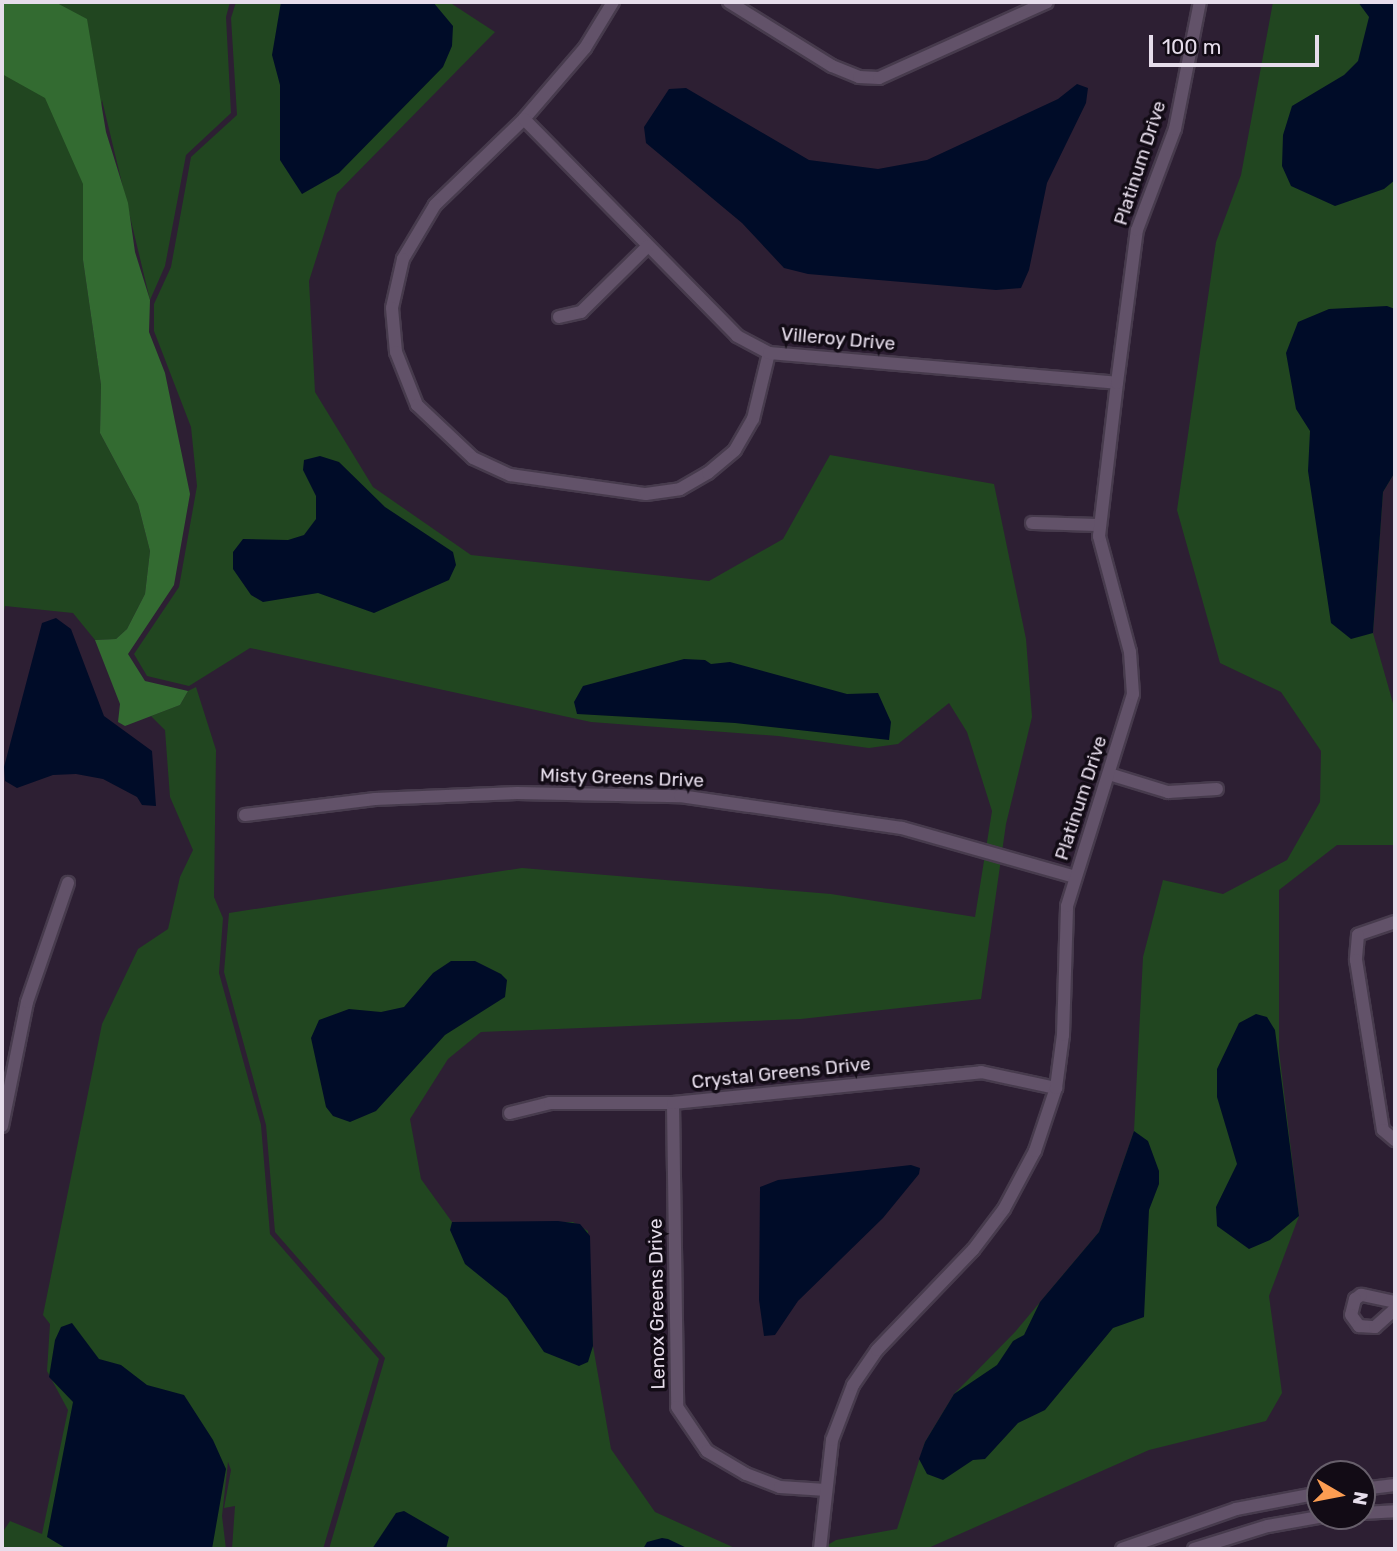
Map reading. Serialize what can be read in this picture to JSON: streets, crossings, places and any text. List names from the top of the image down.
{
  "streets": {
    "street": [
      "Platinum Drive",
      "Villeroy Drive",
      "Misty Greens Drive",
      "Crystal Greens Drive",
      "Lenox Greens Drive"
    ]
  },
  "crossings": [
    ["Platinum Drive", "Villeroy Drive"],
    ["Platinum Drive", "Misty Greens Drive"],
    ["Platinum Drive", "Crystal Greens Drive"],
    ["Platinum Drive", "Lenox Greens Drive"],
    ["Crystal Greens Drive", "Lenox Greens Drive"]
  ],
  "scale_bar": "100 m",
  "north": "right"
}
